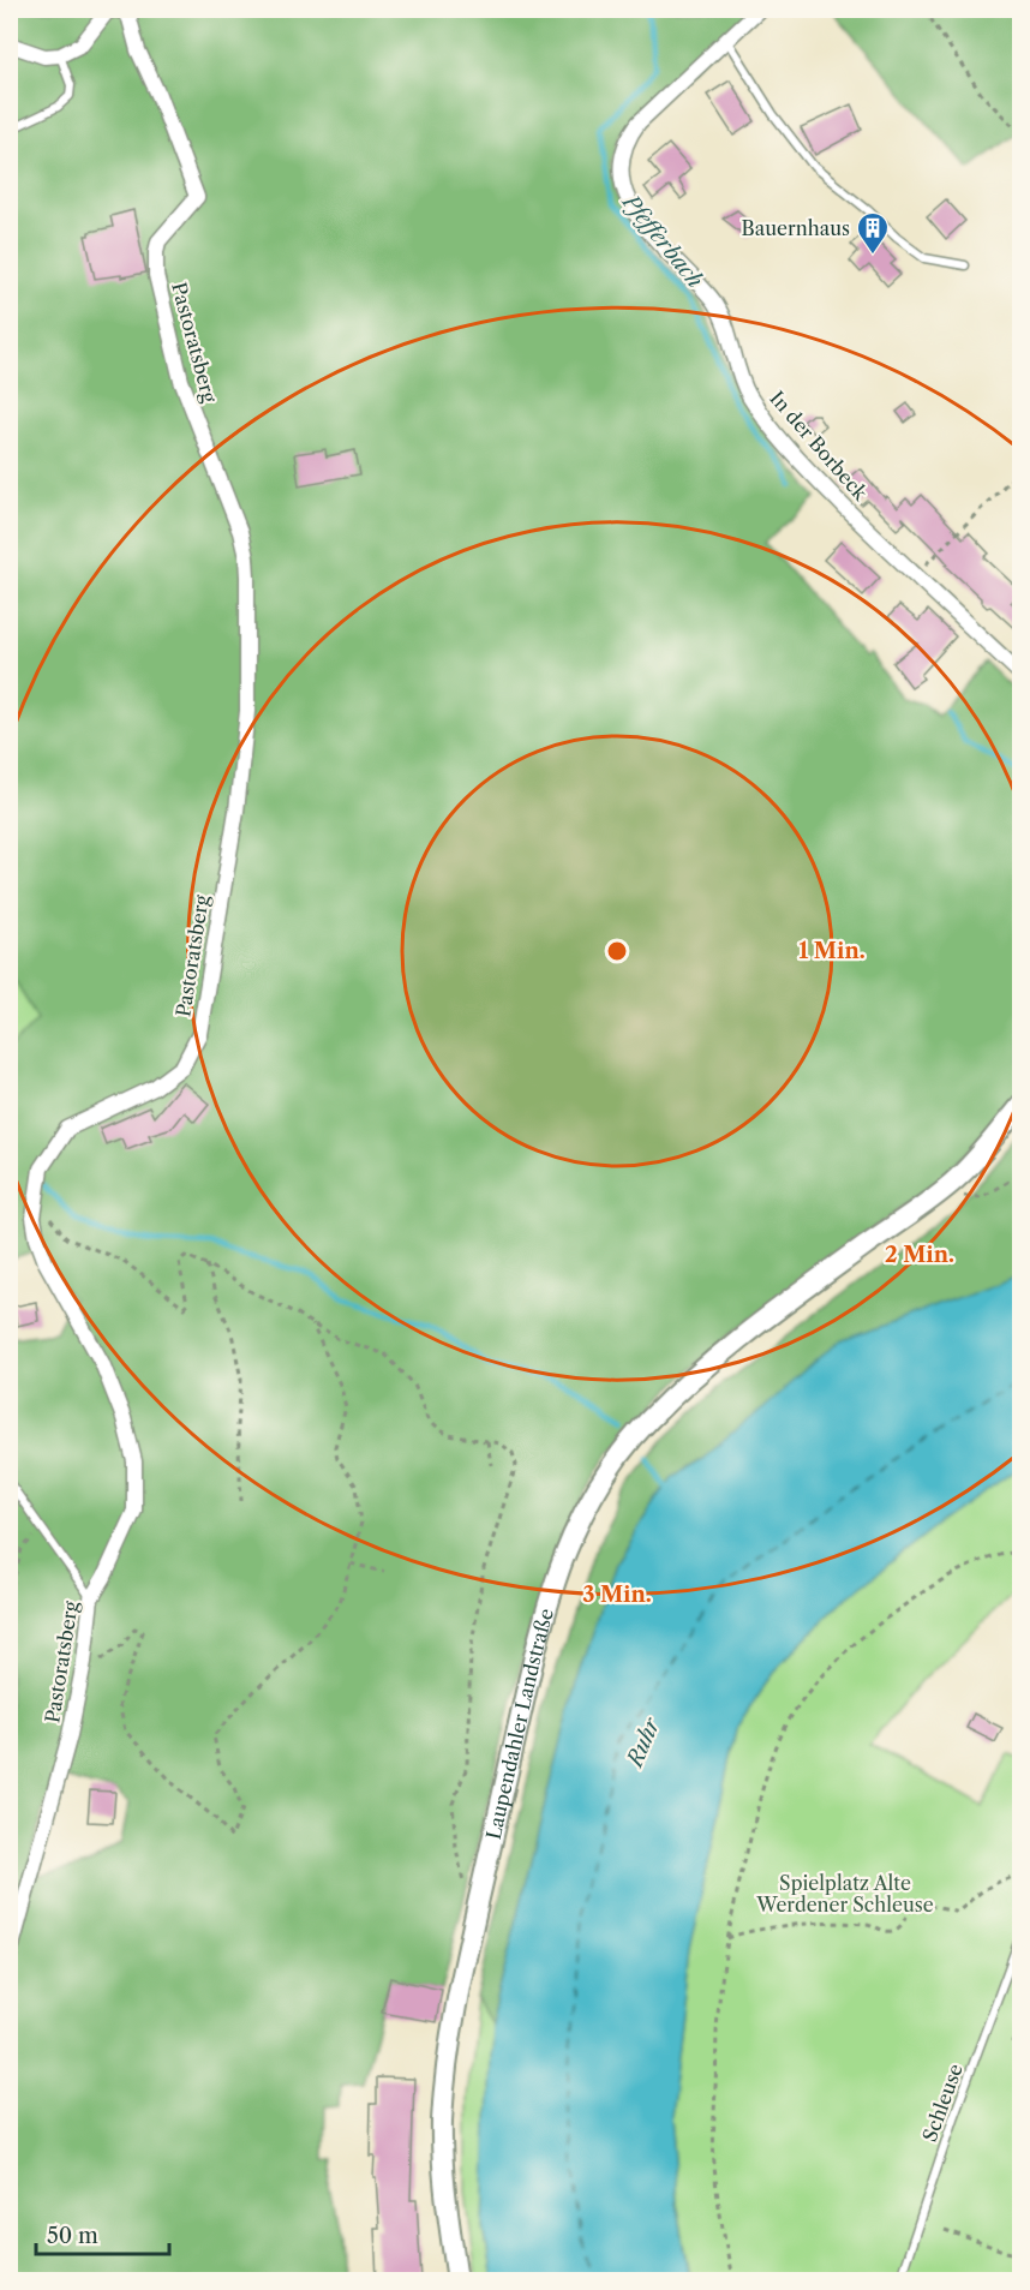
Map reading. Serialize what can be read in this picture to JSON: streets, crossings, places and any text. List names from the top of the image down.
{
  "streets": {
    "main road": ["Laupendahler Landstraße"],
    "street": ["Pastoratsberg", "In der Borbeck"],
    "lane": ["Schleuse"]
  },
  "water": ["Pfefferbach", "Ruhr"],
  "parks": ["Spielplatz Alte Werdener Schleuse"],
  "places": {
    "building": ["Bauernhaus"]
  },
  "scale_bar": "50 m",
  "rings": ["1 Min.", "2 Min.", "3 Min."]
}
